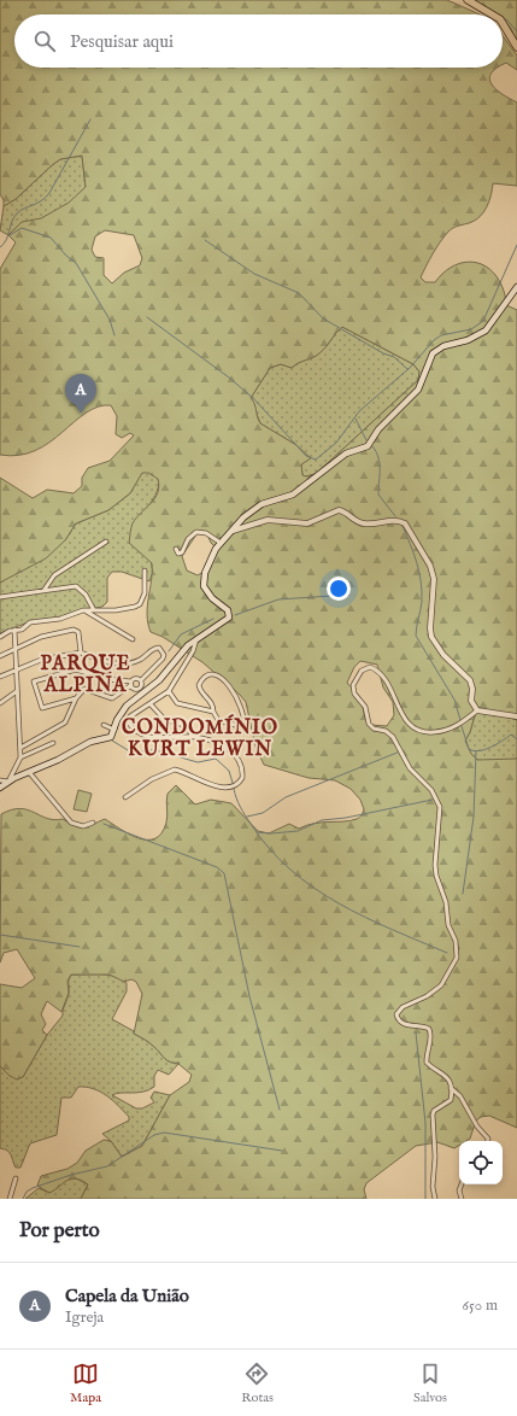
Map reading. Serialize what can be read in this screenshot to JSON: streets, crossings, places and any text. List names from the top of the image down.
{
  "districts": ["PARQUE ALPINA", "CONDOMÍNIO KURT LEWIN"],
  "page": {
    "search": "Pesquisar aqui",
    "pins": "A",
    "heading": "Por perto",
    "list": [
      {
        "mark": "A",
        "name": "Capela da União",
        "note": "Igreja",
        "value": "650 m"
      }
    ],
    "nav": ["Mapa", "Rotas", "Salvos"]
  }
}
